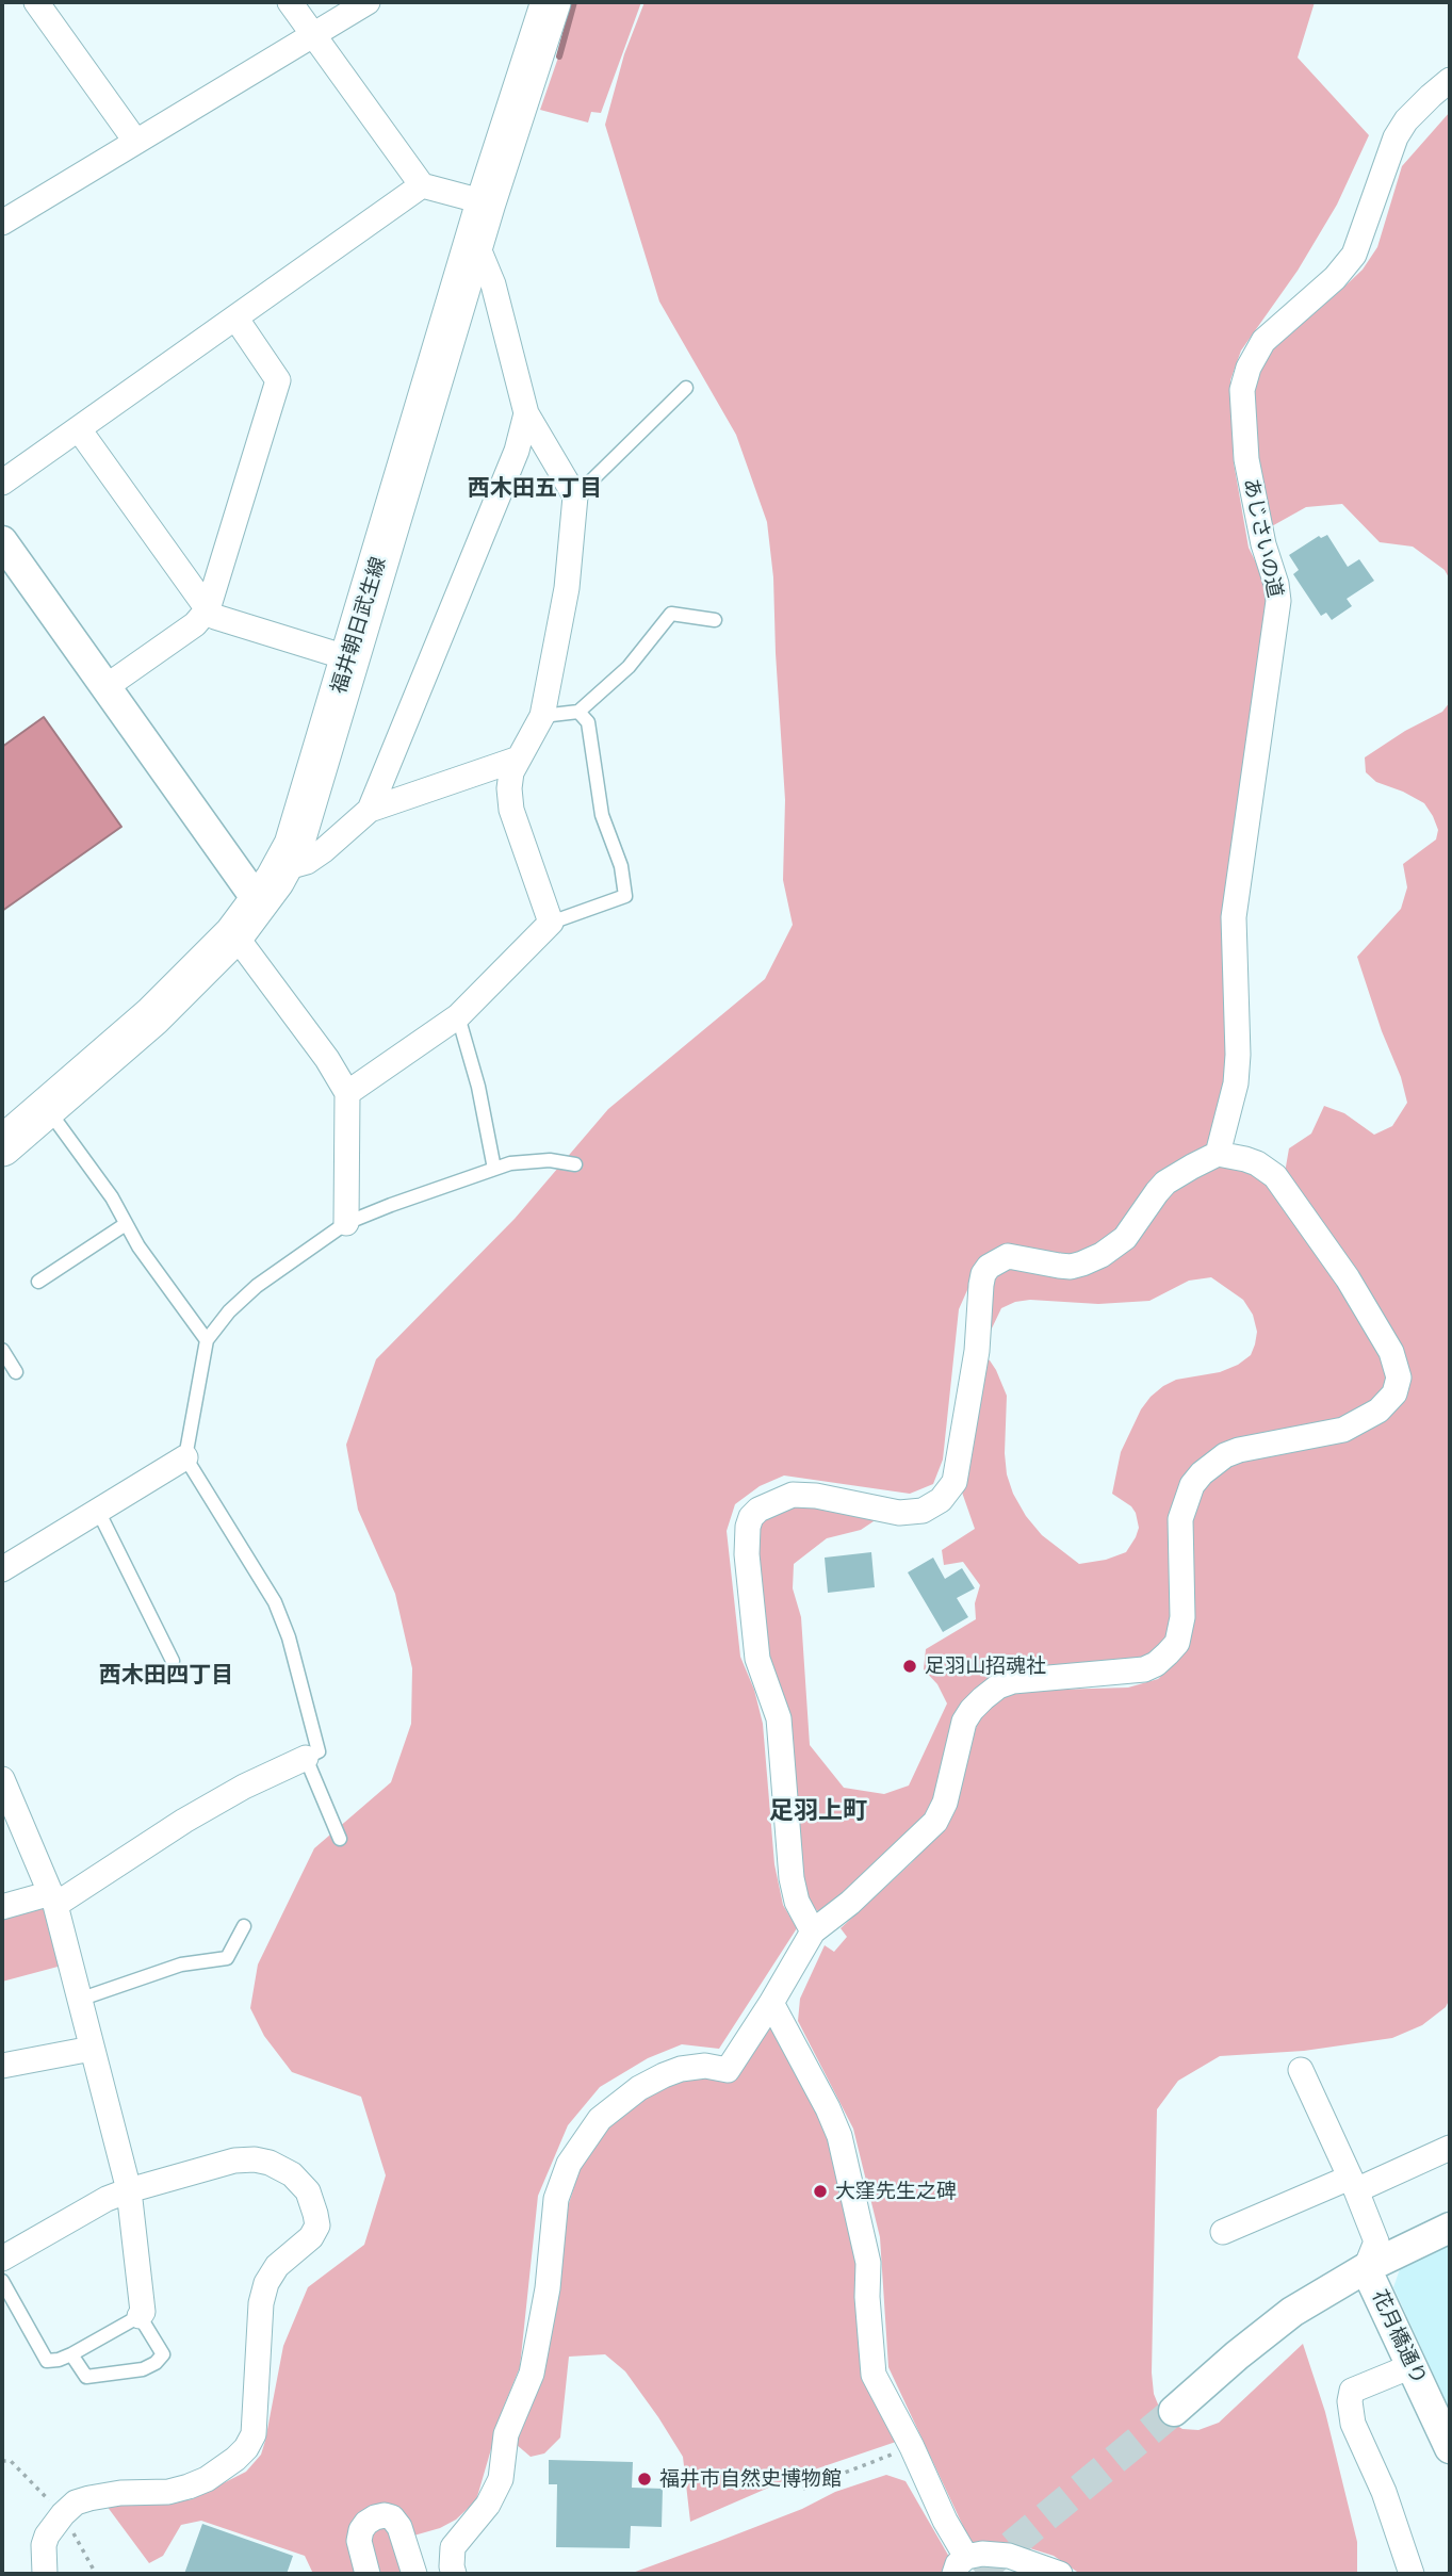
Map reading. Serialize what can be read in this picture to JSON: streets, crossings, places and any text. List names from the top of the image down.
{
  "streets": {
    "main road": ["福井朝日武生線"],
    "street": ["あじさいの道", "花月橋通り"]
  },
  "districts": ["西木田五丁目", "西木田四丁目", "足羽上町"],
  "places": ["足羽山招魂社", "大窪先生之碑", "福井市自然史博物館"]
}
